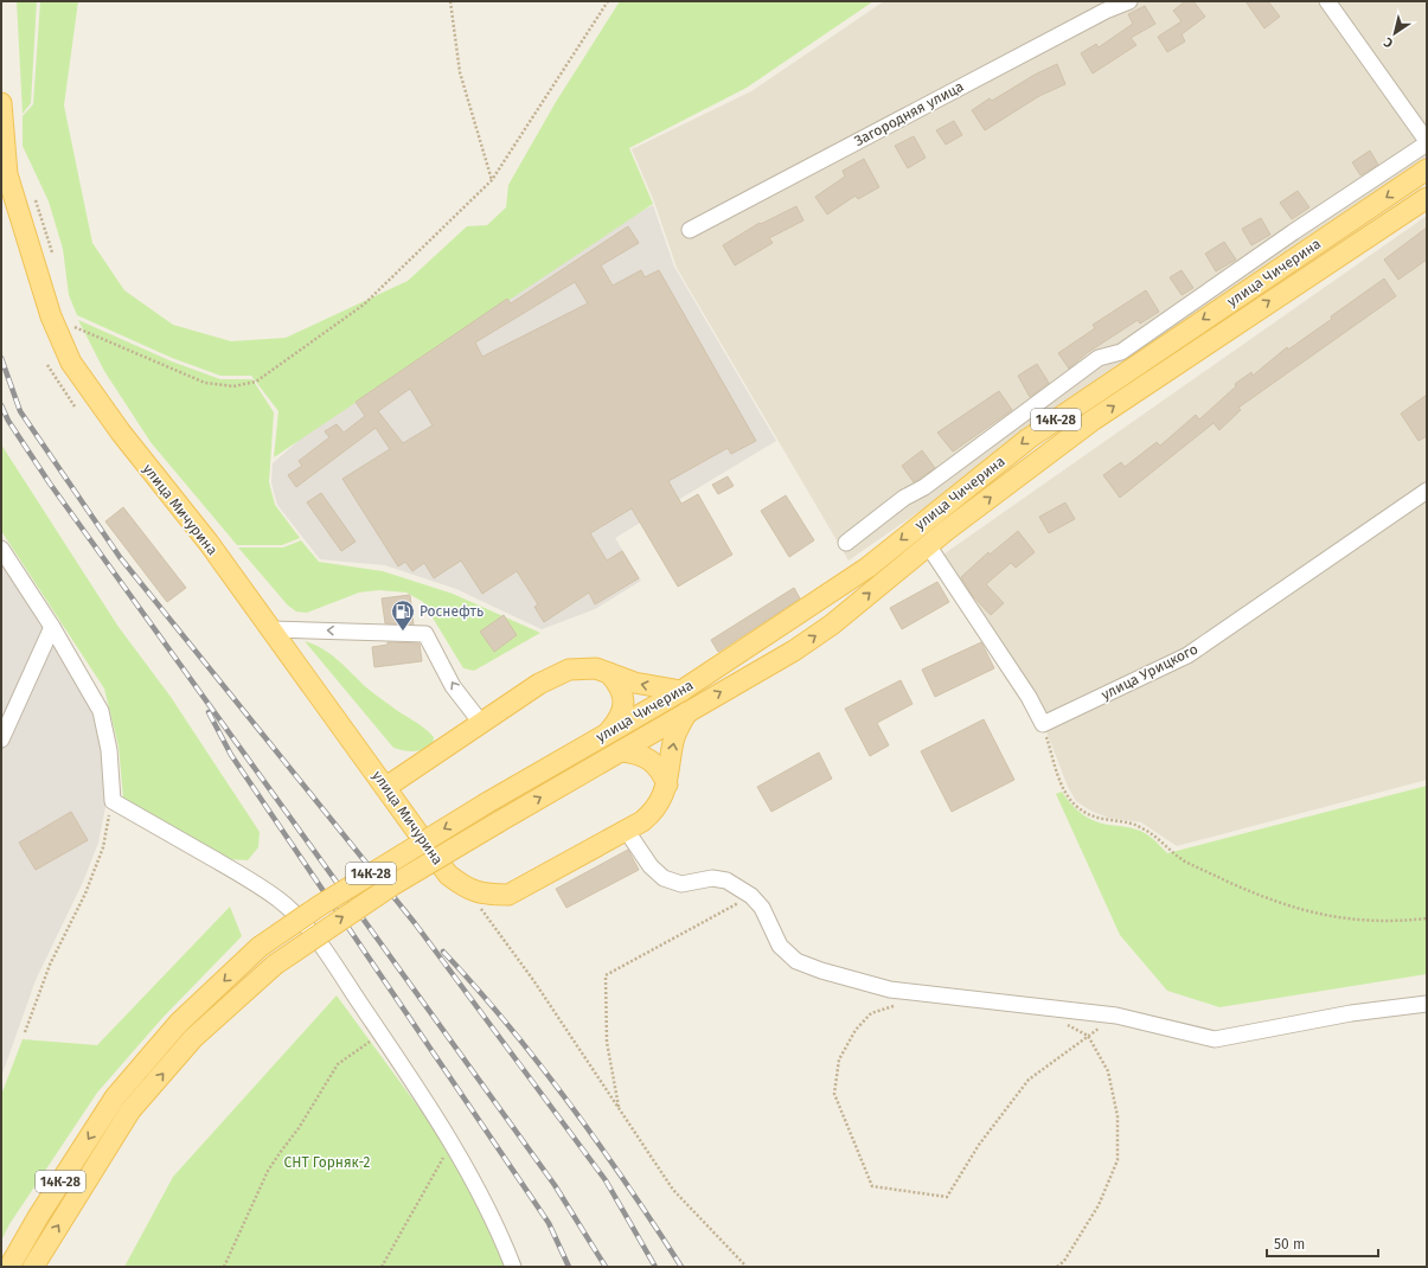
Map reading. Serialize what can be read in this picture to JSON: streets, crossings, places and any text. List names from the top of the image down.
{
  "streets": {
    "main road": ["улица Чичерина", "14К-28", "улица Мичурина"],
    "street": ["Загородняя улица", "улица Урицкого"]
  },
  "parks": ["СНТ Горняк-2"],
  "places": {
    "fuel station": ["Роснефть"]
  },
  "scale_bar": "50 m",
  "north": "bottom left"
}
